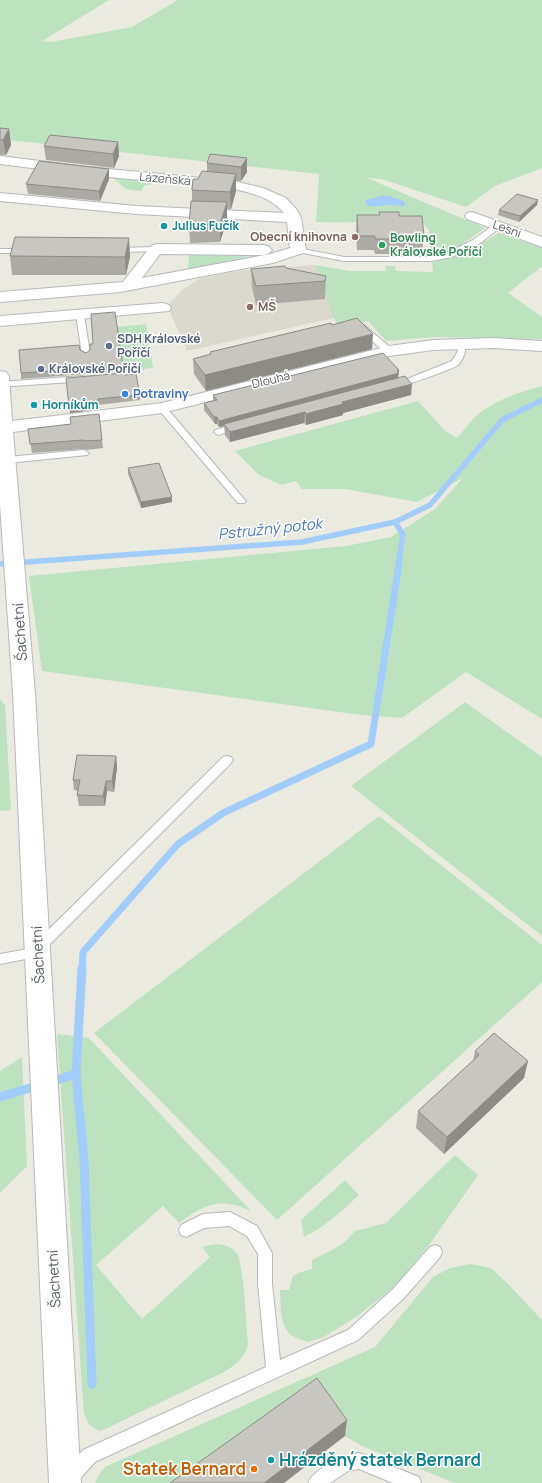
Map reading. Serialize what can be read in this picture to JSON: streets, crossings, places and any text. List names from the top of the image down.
{
  "streets": {
    "street": [
      "Lázeňská",
      "Lesní",
      "Dlouhá",
      "Šachetní"
    ]
  },
  "crossings": [
    ["Dlouhá", "Šachetní"]
  ],
  "water": ["Pstružný potok"],
  "places": [
    "Julius Fučík",
    "Obecní knihovna",
    "Bowling Královské Poříčí",
    "MŠ",
    "SDH Královské Poříčí",
    "Královské Poříčí",
    "Potraviny",
    "Horníkům",
    "Hrázděný statek Bernard",
    "Statek Bernard"
  ]
}
